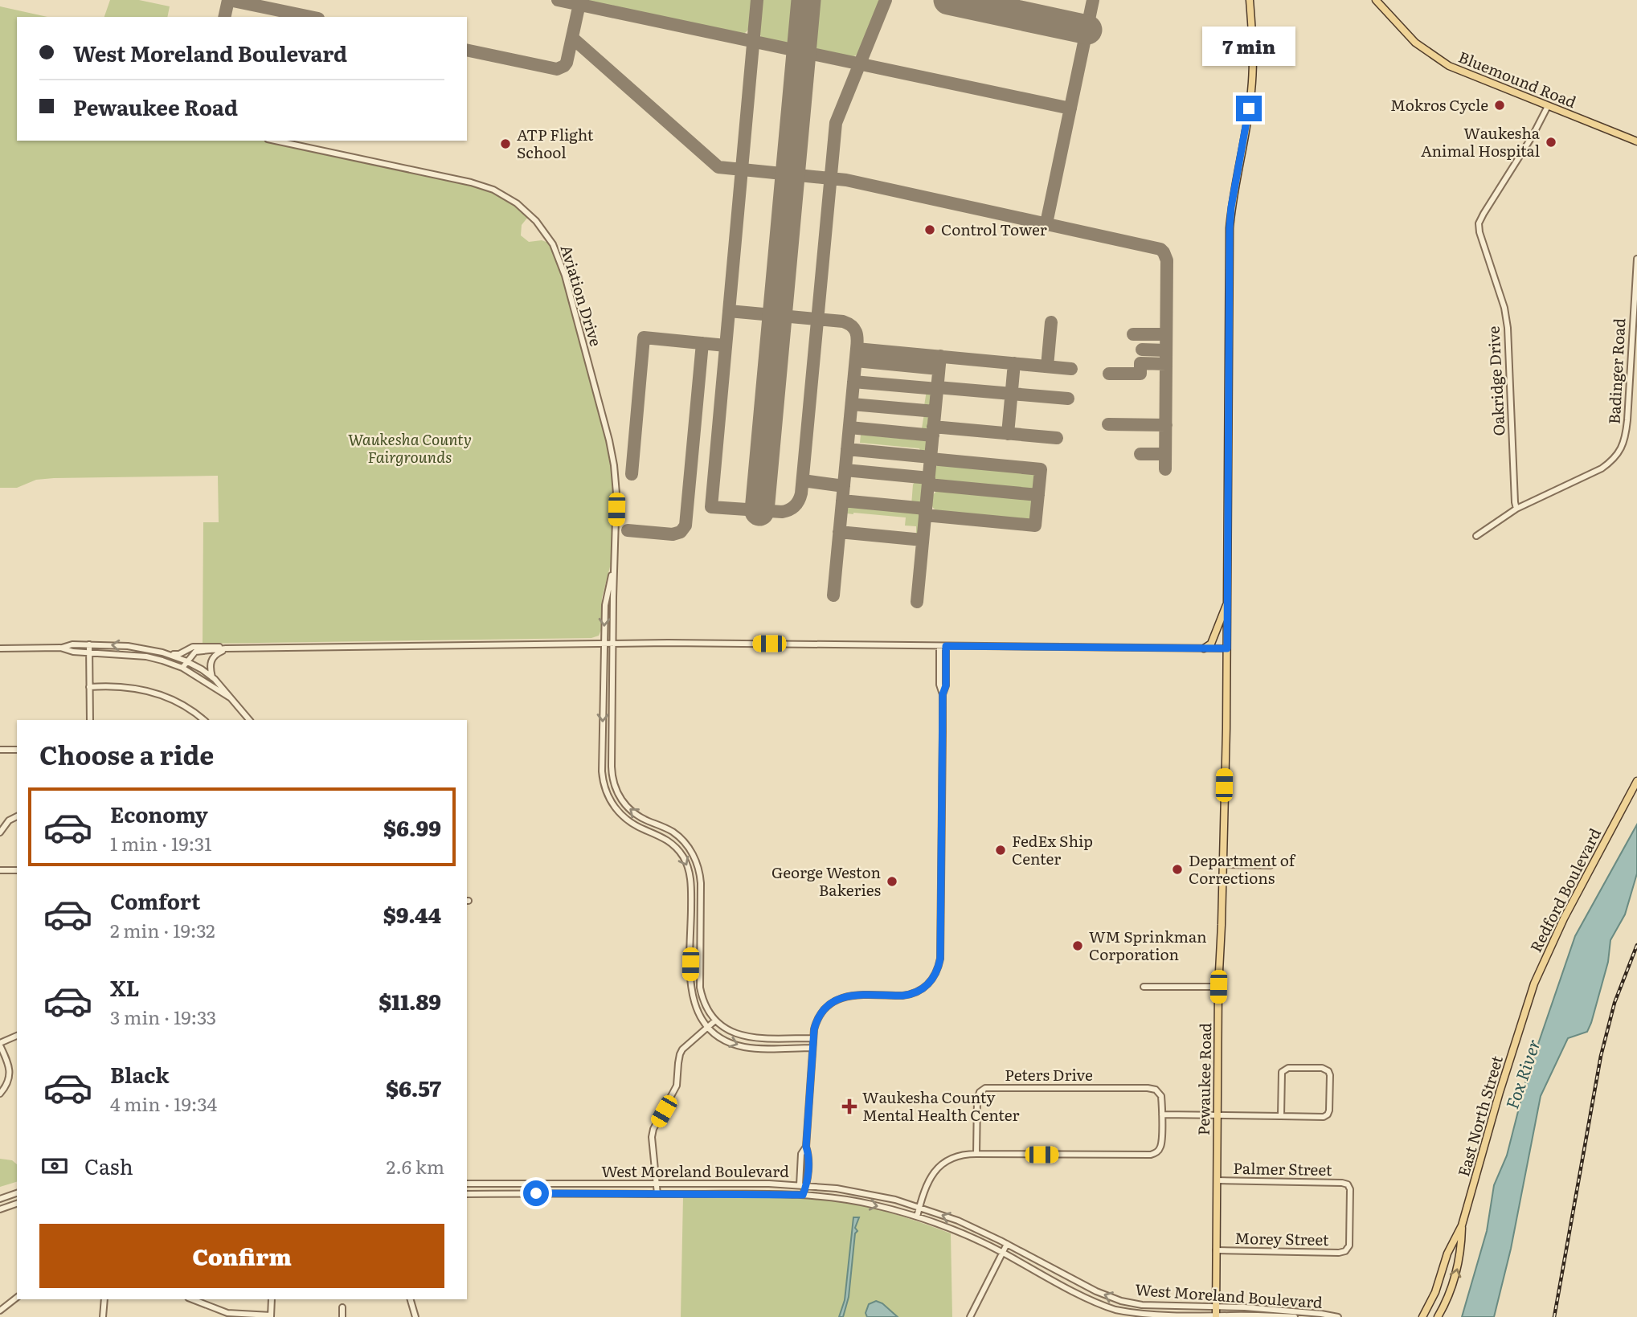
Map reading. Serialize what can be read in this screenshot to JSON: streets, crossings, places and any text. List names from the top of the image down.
{
  "streets": {
    "main road": [
      "Bluemound Road",
      "Redford Boulevard",
      "Pewaukee Road",
      "East North Street"
    ],
    "street": [
      "Aviation Drive",
      "Badinger Road",
      "Oakridge Drive",
      "Peters Drive",
      "Palmer Street",
      "West Moreland Boulevard",
      "Morey Street"
    ]
  },
  "crossings": [
    ["Bluemound Road", "Oakridge Drive"],
    ["Badinger Road", "Oakridge Drive"],
    ["Redford Boulevard", "East North Street"],
    ["Pewaukee Road", "Palmer Street"],
    ["Pewaukee Road", "West Moreland Boulevard"],
    ["Pewaukee Road", "Morey Street"],
    ["Palmer Street", "Morey Street"]
  ],
  "water": ["Fox River"],
  "parks": ["Waukesha County Fairgrounds"],
  "places": {
    "other": [
      "Mokros Cycle",
      "Waukesha Animal Hospital",
      "ATP Flight School",
      "Control Tower",
      "FedEx Ship Center",
      "Department of Corrections",
      "George Weston Bakeries",
      "WM Sprinkman Corporation"
    ],
    "health": ["Waukesha County Mental Health Center"]
  },
  "page": {
    "banner": ["West Moreland Boulevard", "Pewaukee Road"],
    "bubble": "7 min",
    "heading": "Choose a ride",
    "list": [
      {
        "name": "Economy",
        "note": "1 min · 19:31",
        "value": "$6.99"
      },
      {
        "name": "Comfort",
        "note": "2 min · 19:32",
        "value": "$9.44"
      },
      {
        "name": "XL",
        "note": "3 min · 19:33",
        "value": "$11.89"
      },
      {
        "name": "Black",
        "note": "4 min · 19:34",
        "value": "$6.57"
      }
    ],
    "pay": ["Cash", "2.6 km"],
    "buttons": "Confirm"
  }
}
